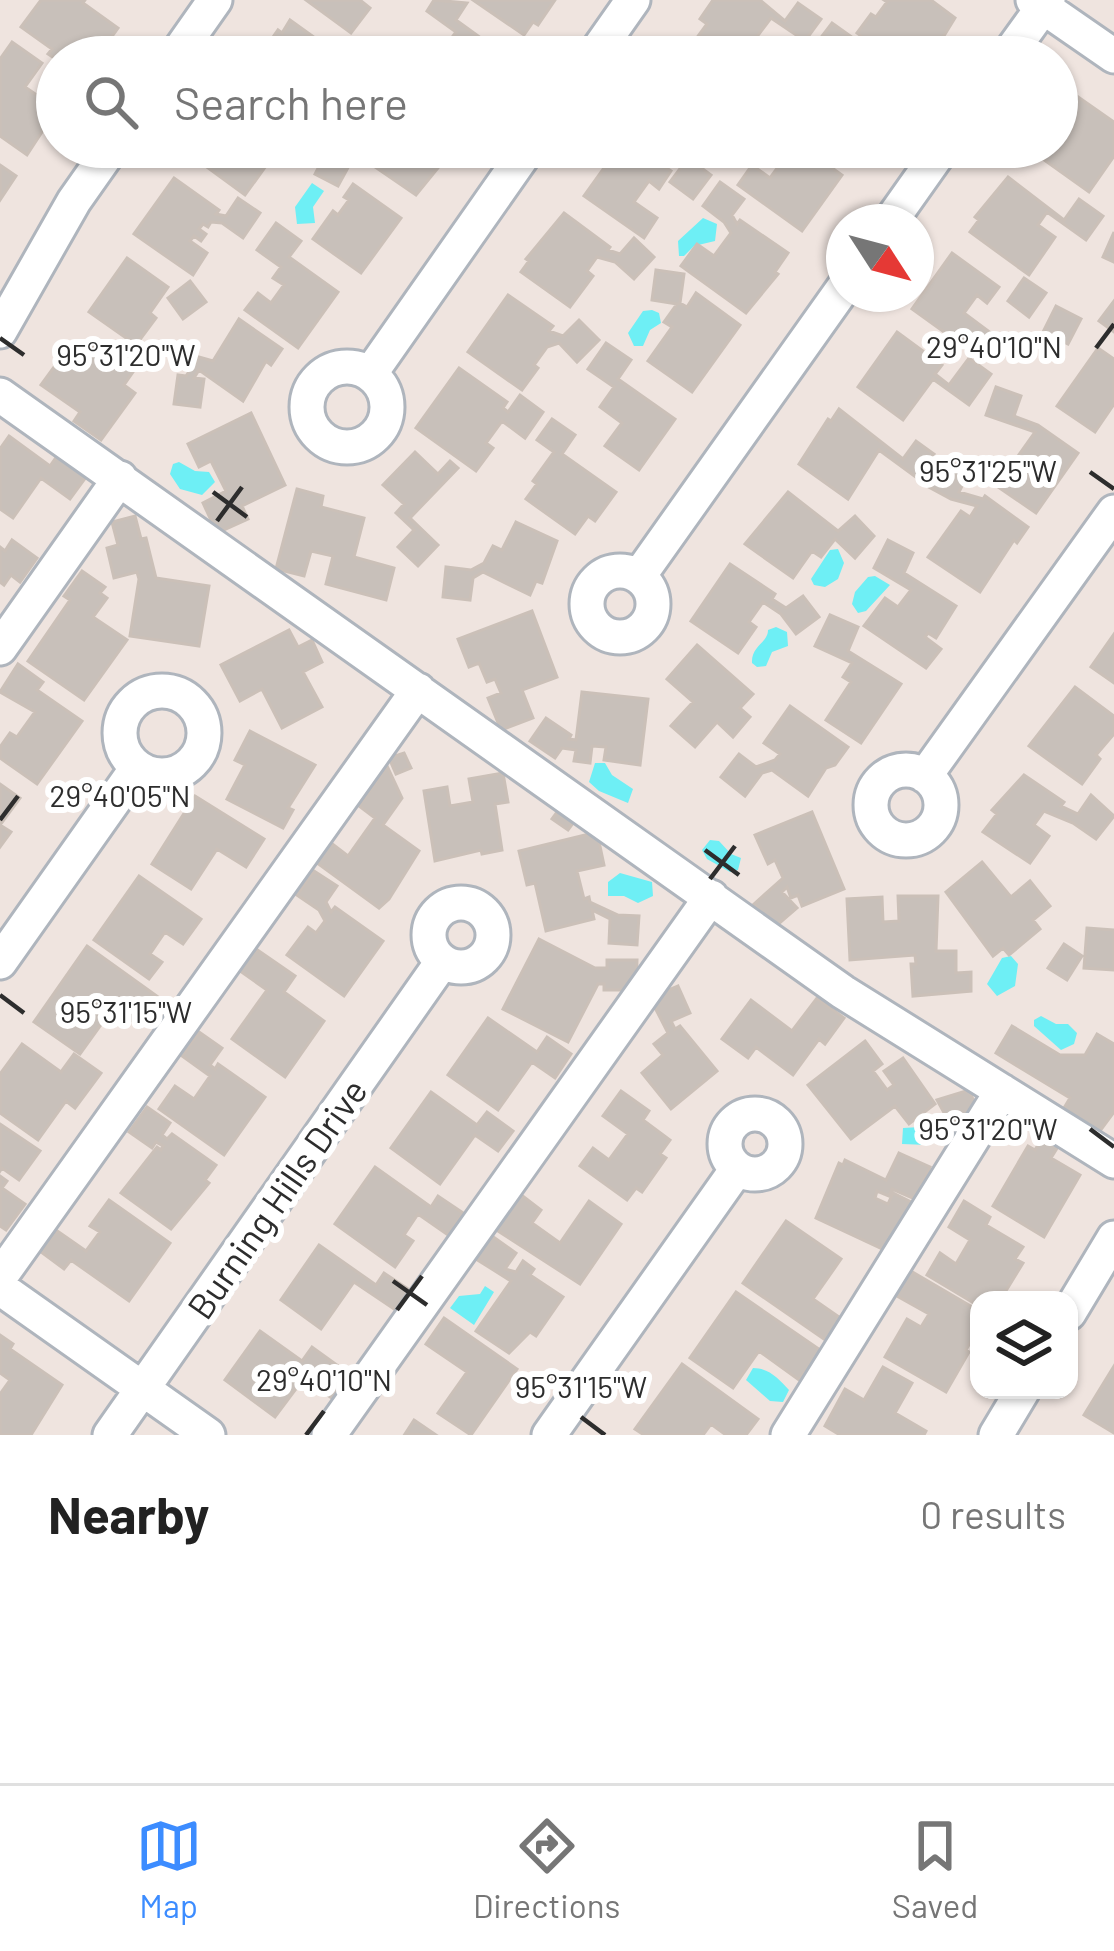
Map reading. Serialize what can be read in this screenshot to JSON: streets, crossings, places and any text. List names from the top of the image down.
{
  "streets": {
    "street": ["Burning Hills Drive"]
  },
  "north": "bottom right",
  "page": {
    "search": "Search here",
    "heading": ["Nearby", "0 results"],
    "nav": ["Map", "Directions", "Saved"]
  },
  "coordinates": [
    "29°40'10\"N",
    "95°31'20\"W",
    "95°31'25\"W",
    "29°40'05\"N",
    "95°31'15\"W"
  ]
}
